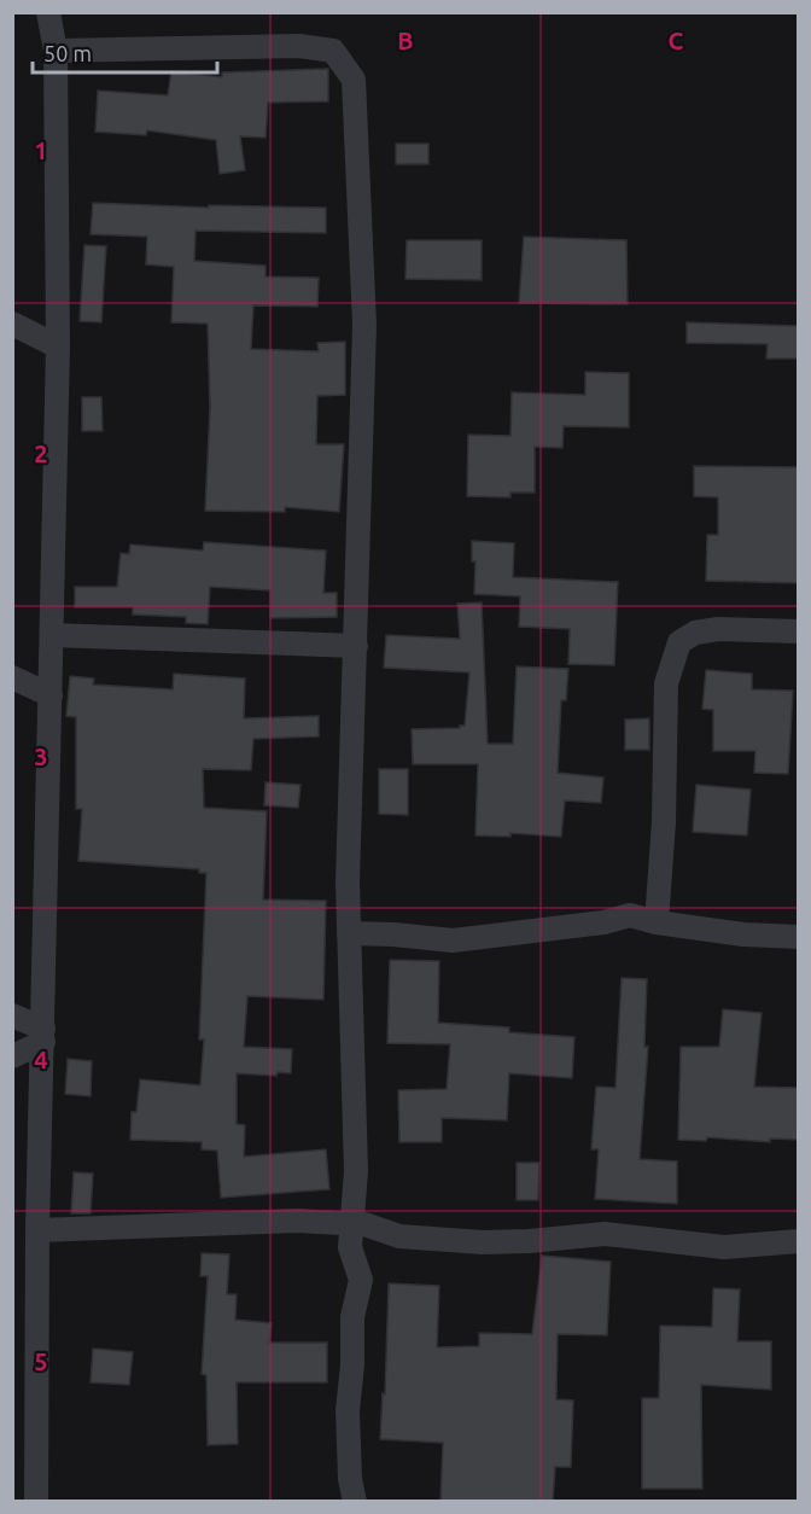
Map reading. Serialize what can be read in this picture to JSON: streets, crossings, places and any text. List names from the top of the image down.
{
  "scale_bar": "50 m",
  "grid": {
    "columns": ["B", "C"],
    "rows": [
      "1",
      "2",
      "3",
      "4",
      "5"
    ]
  }
}
